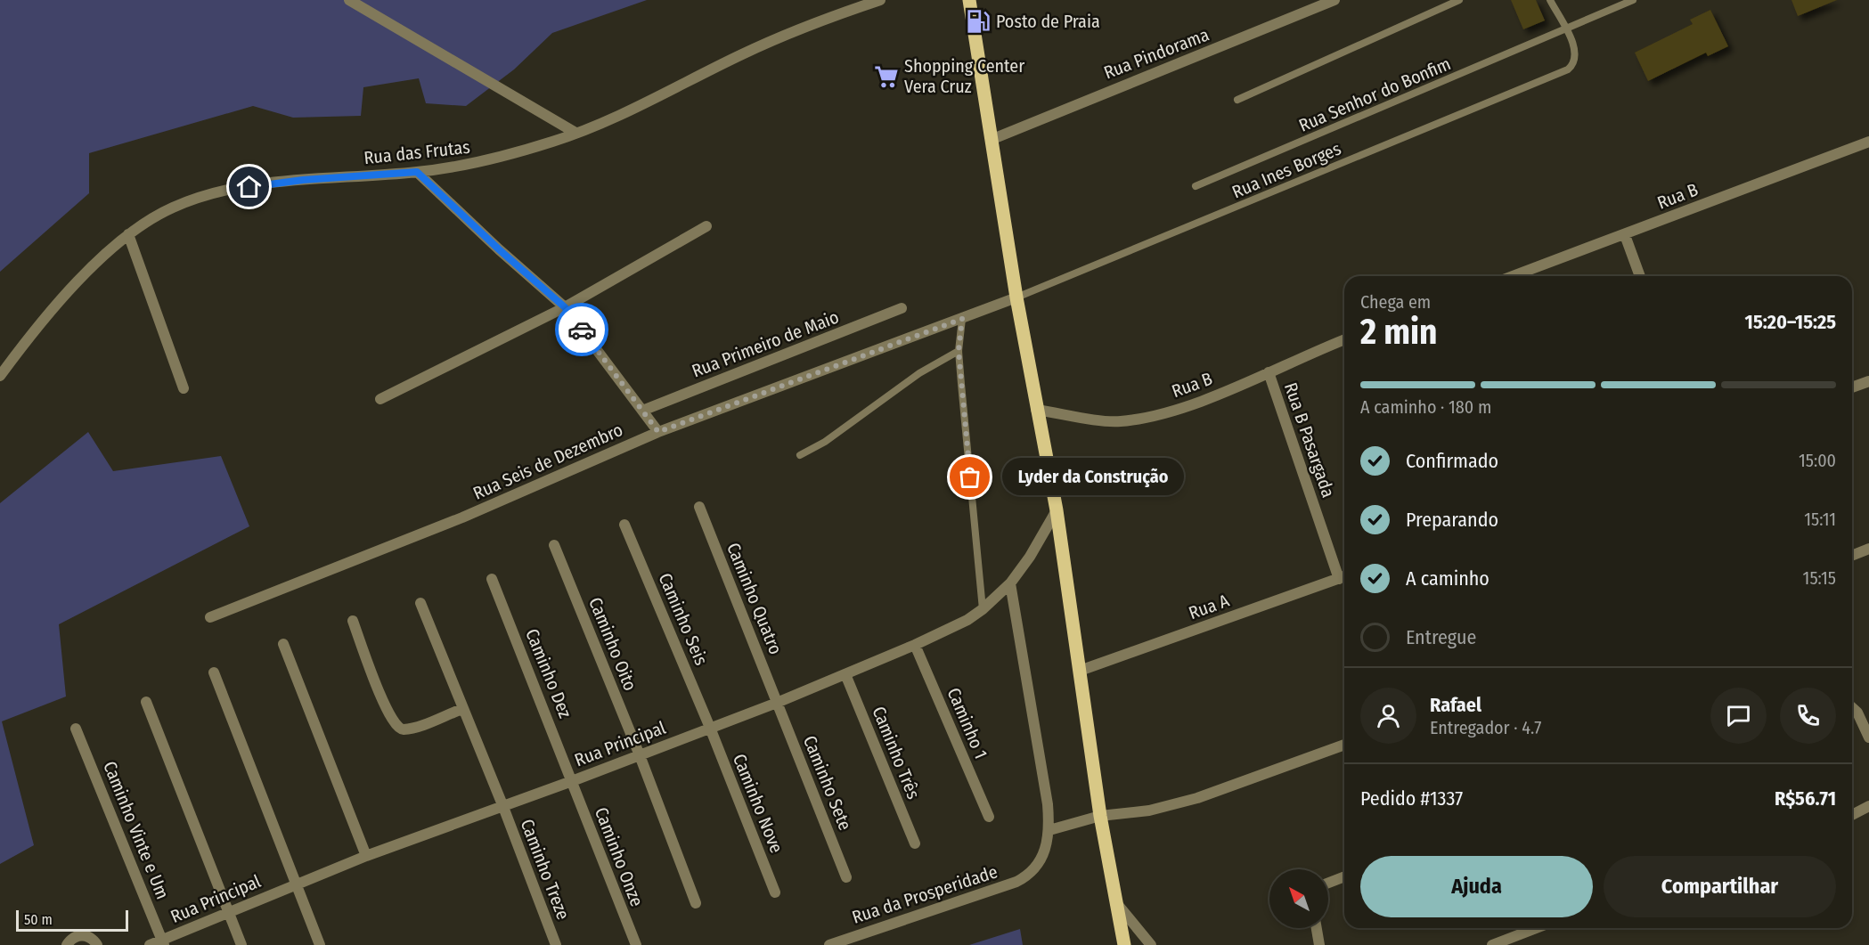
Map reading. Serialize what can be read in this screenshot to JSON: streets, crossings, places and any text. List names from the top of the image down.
{
  "streets": {
    "street": [
      "Rua Pindorama",
      "Rua das Frutas",
      "Rua B",
      "Rua Primeiro de Maio",
      "Rua B Pasargada",
      "Rua Seis de Dezembro",
      "Caminho Quatro",
      "Rua A",
      "Caminho Seis",
      "Caminho Oito",
      "Caminho Dez",
      "Caminho 1",
      "Rua Principal",
      "Caminho Três",
      "Caminho Sete",
      "Caminho Nove",
      "Caminho Vinte e Um",
      "Caminho Onze",
      "Caminho Treze",
      "Rua da Prosperidade"
    ],
    "lane": ["Rua Senhor do Bonfim", "Rua Ines Borges"]
  },
  "crossings": [
    ["Rua Senhor do Bonfim", "Rua Ines Borges"],
    ["Rua Ines Borges", "Rua Seis de Dezembro"],
    ["Rua B", "Rua B Pasargada"],
    ["Rua B Pasargada", "Rua A"],
    ["Caminho Quatro", "Rua Principal"],
    ["Caminho Quatro", "Caminho Sete"],
    ["Caminho Seis", "Rua Principal"],
    ["Caminho Seis", "Caminho Nove"],
    ["Caminho Oito", "Rua Principal"],
    ["Caminho Dez", "Rua Principal"],
    ["Caminho Dez", "Caminho Onze"],
    ["Caminho 1", "Rua Principal"],
    ["Rua Principal", "Caminho Três"],
    ["Rua Principal", "Caminho Sete"],
    ["Rua Principal", "Caminho Nove"],
    ["Rua Principal", "Caminho Vinte e Um"],
    ["Rua Principal", "Caminho Onze"],
    ["Rua Principal", "Caminho Treze"]
  ],
  "places": {
    "fuel station": ["Posto de Praia"],
    "supermarket": ["Shopping Center Vera Cruz"],
    "other": ["Lyder da Construção"]
  },
  "scale_bar": "50 m",
  "north": "top left",
  "page": {
    "heading": ["2 min", "Chega em", "15:20–15:25"],
    "panel": [
      "Rafael",
      "Entregador · 4.7",
      "Pedido #1337",
      "R$56.71"
    ],
    "bar": "A caminho · 180 m",
    "list": [
      ["Confirmado", "15:00"],
      ["Preparando", "15:11"],
      ["A caminho", "15:15"],
      "Entregue"
    ],
    "bubble": "Lyder da Construção",
    "buttons": ["Ajuda", "Compartilhar"],
    "scale": "50 m"
  }
}
